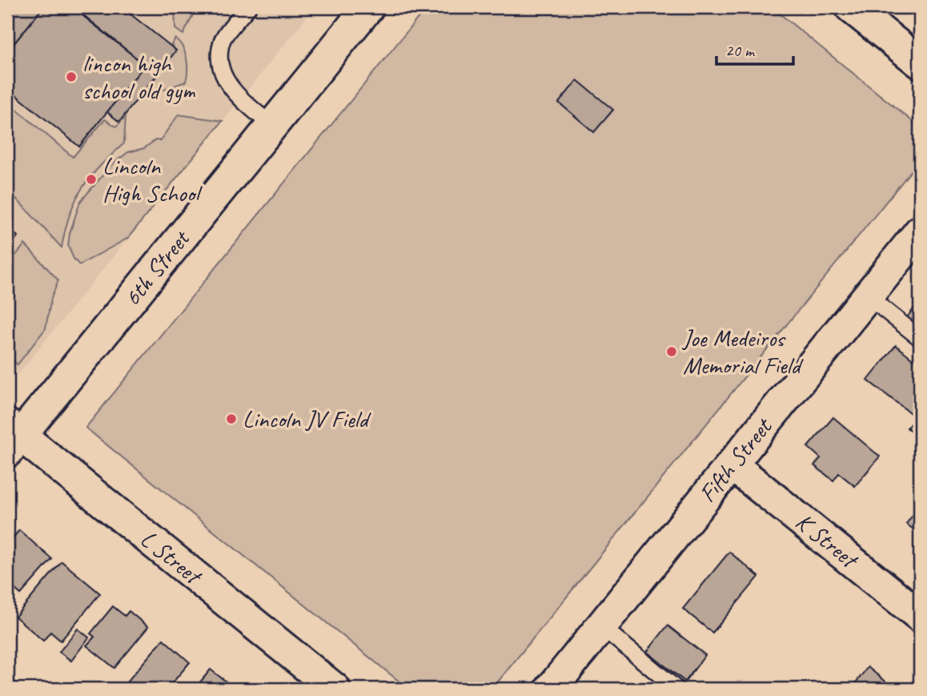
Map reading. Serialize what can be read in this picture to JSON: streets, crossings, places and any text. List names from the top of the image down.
{
  "streets": {
    "street": [
      "6th Street",
      "Fifth Street",
      "K Street",
      "L Street"
    ]
  },
  "crossings": [
    ["6th Street", "L Street"],
    ["Fifth Street", "K Street"]
  ],
  "places": [
    "lincon high school old gym",
    "Lincoln High School",
    "Joe Medeiros Memorial Field",
    "Lincoln JV Field"
  ],
  "scale_bar": "20 m"
}
